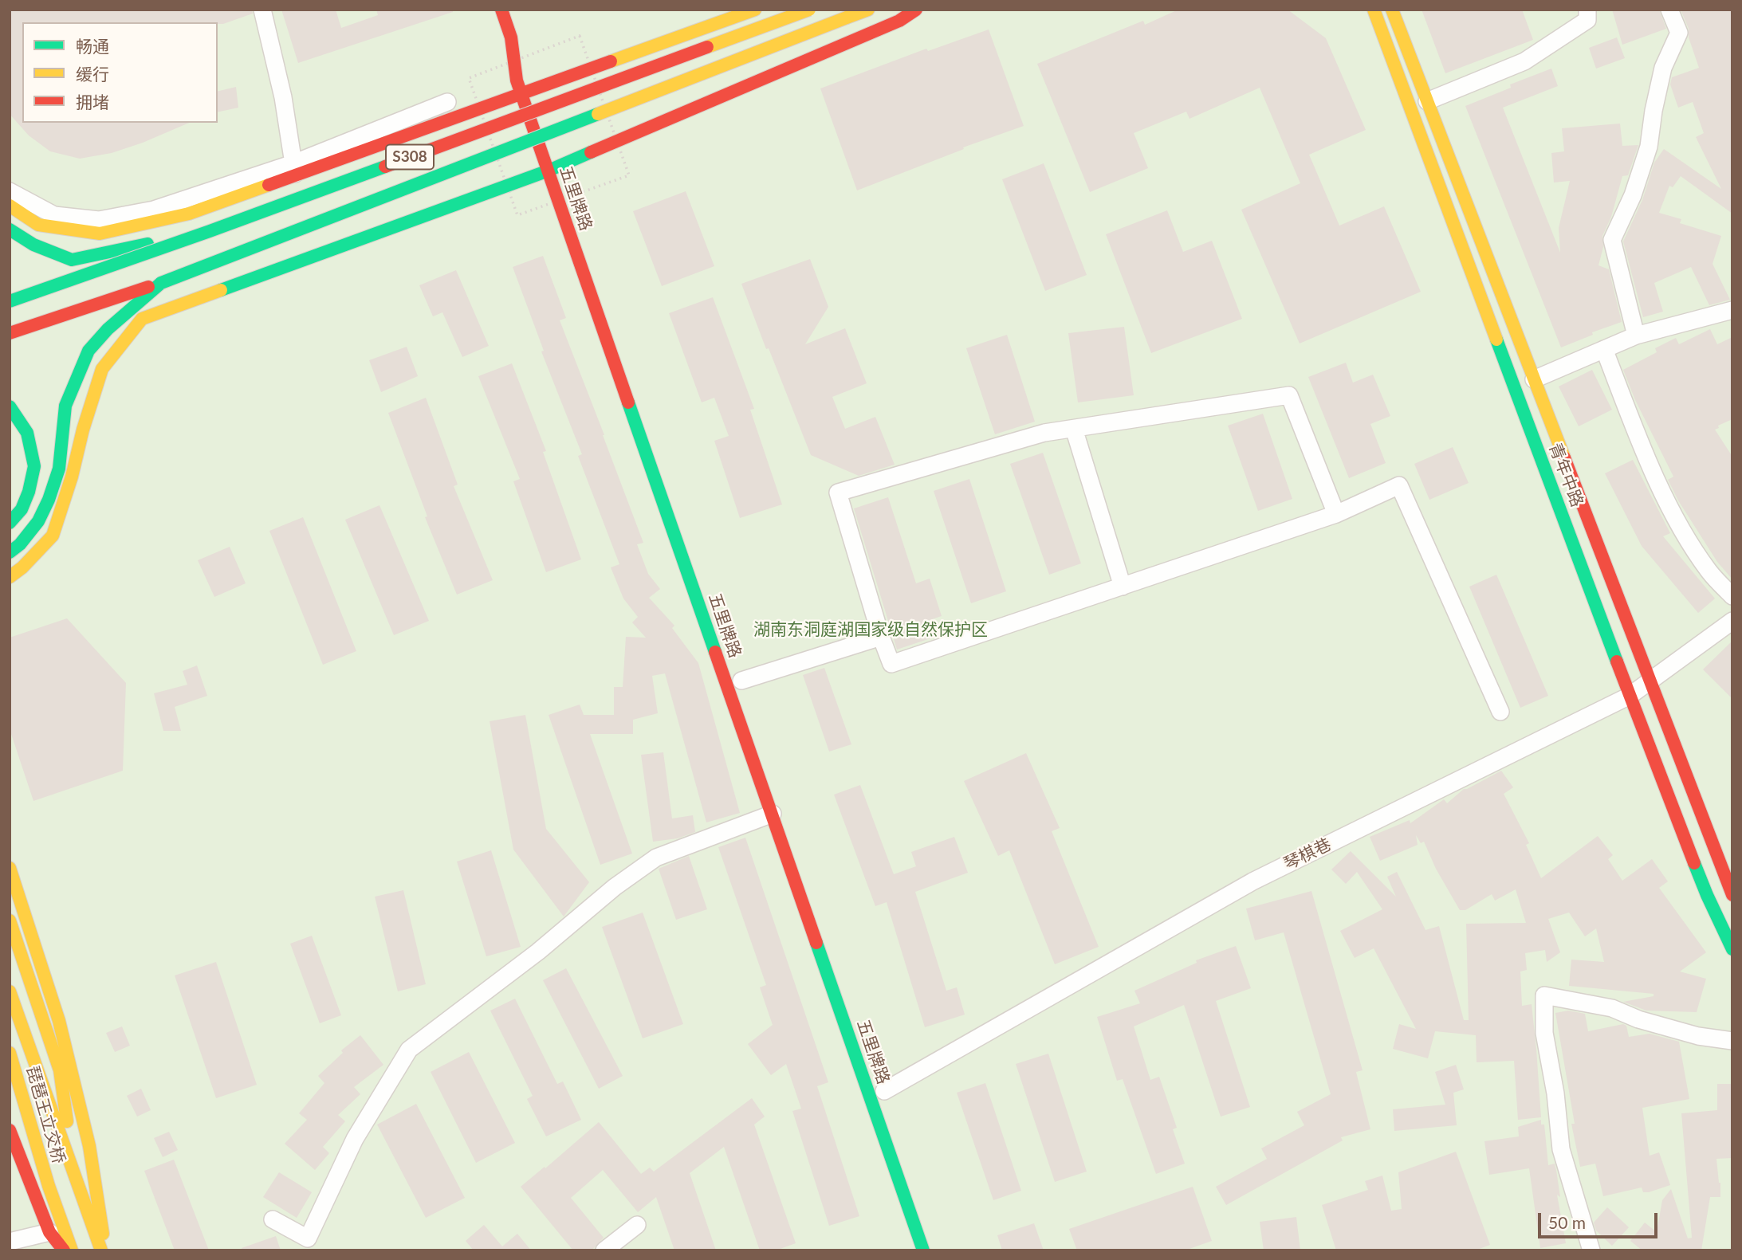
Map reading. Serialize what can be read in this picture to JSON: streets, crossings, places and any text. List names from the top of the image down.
{
  "streets": {
    "main road": [
      "S308",
      "五里牌路",
      "青年中路",
      "琵琶王立交桥"
    ],
    "street": ["琴棋巷"]
  },
  "crossings": [
    ["青年中路", "琴棋巷"]
  ],
  "parks": ["湖南东洞庭湖国家级自然保护区"],
  "legend": ["畅通", "缓行", "拥堵"],
  "scale_bar": "50 m"
}
